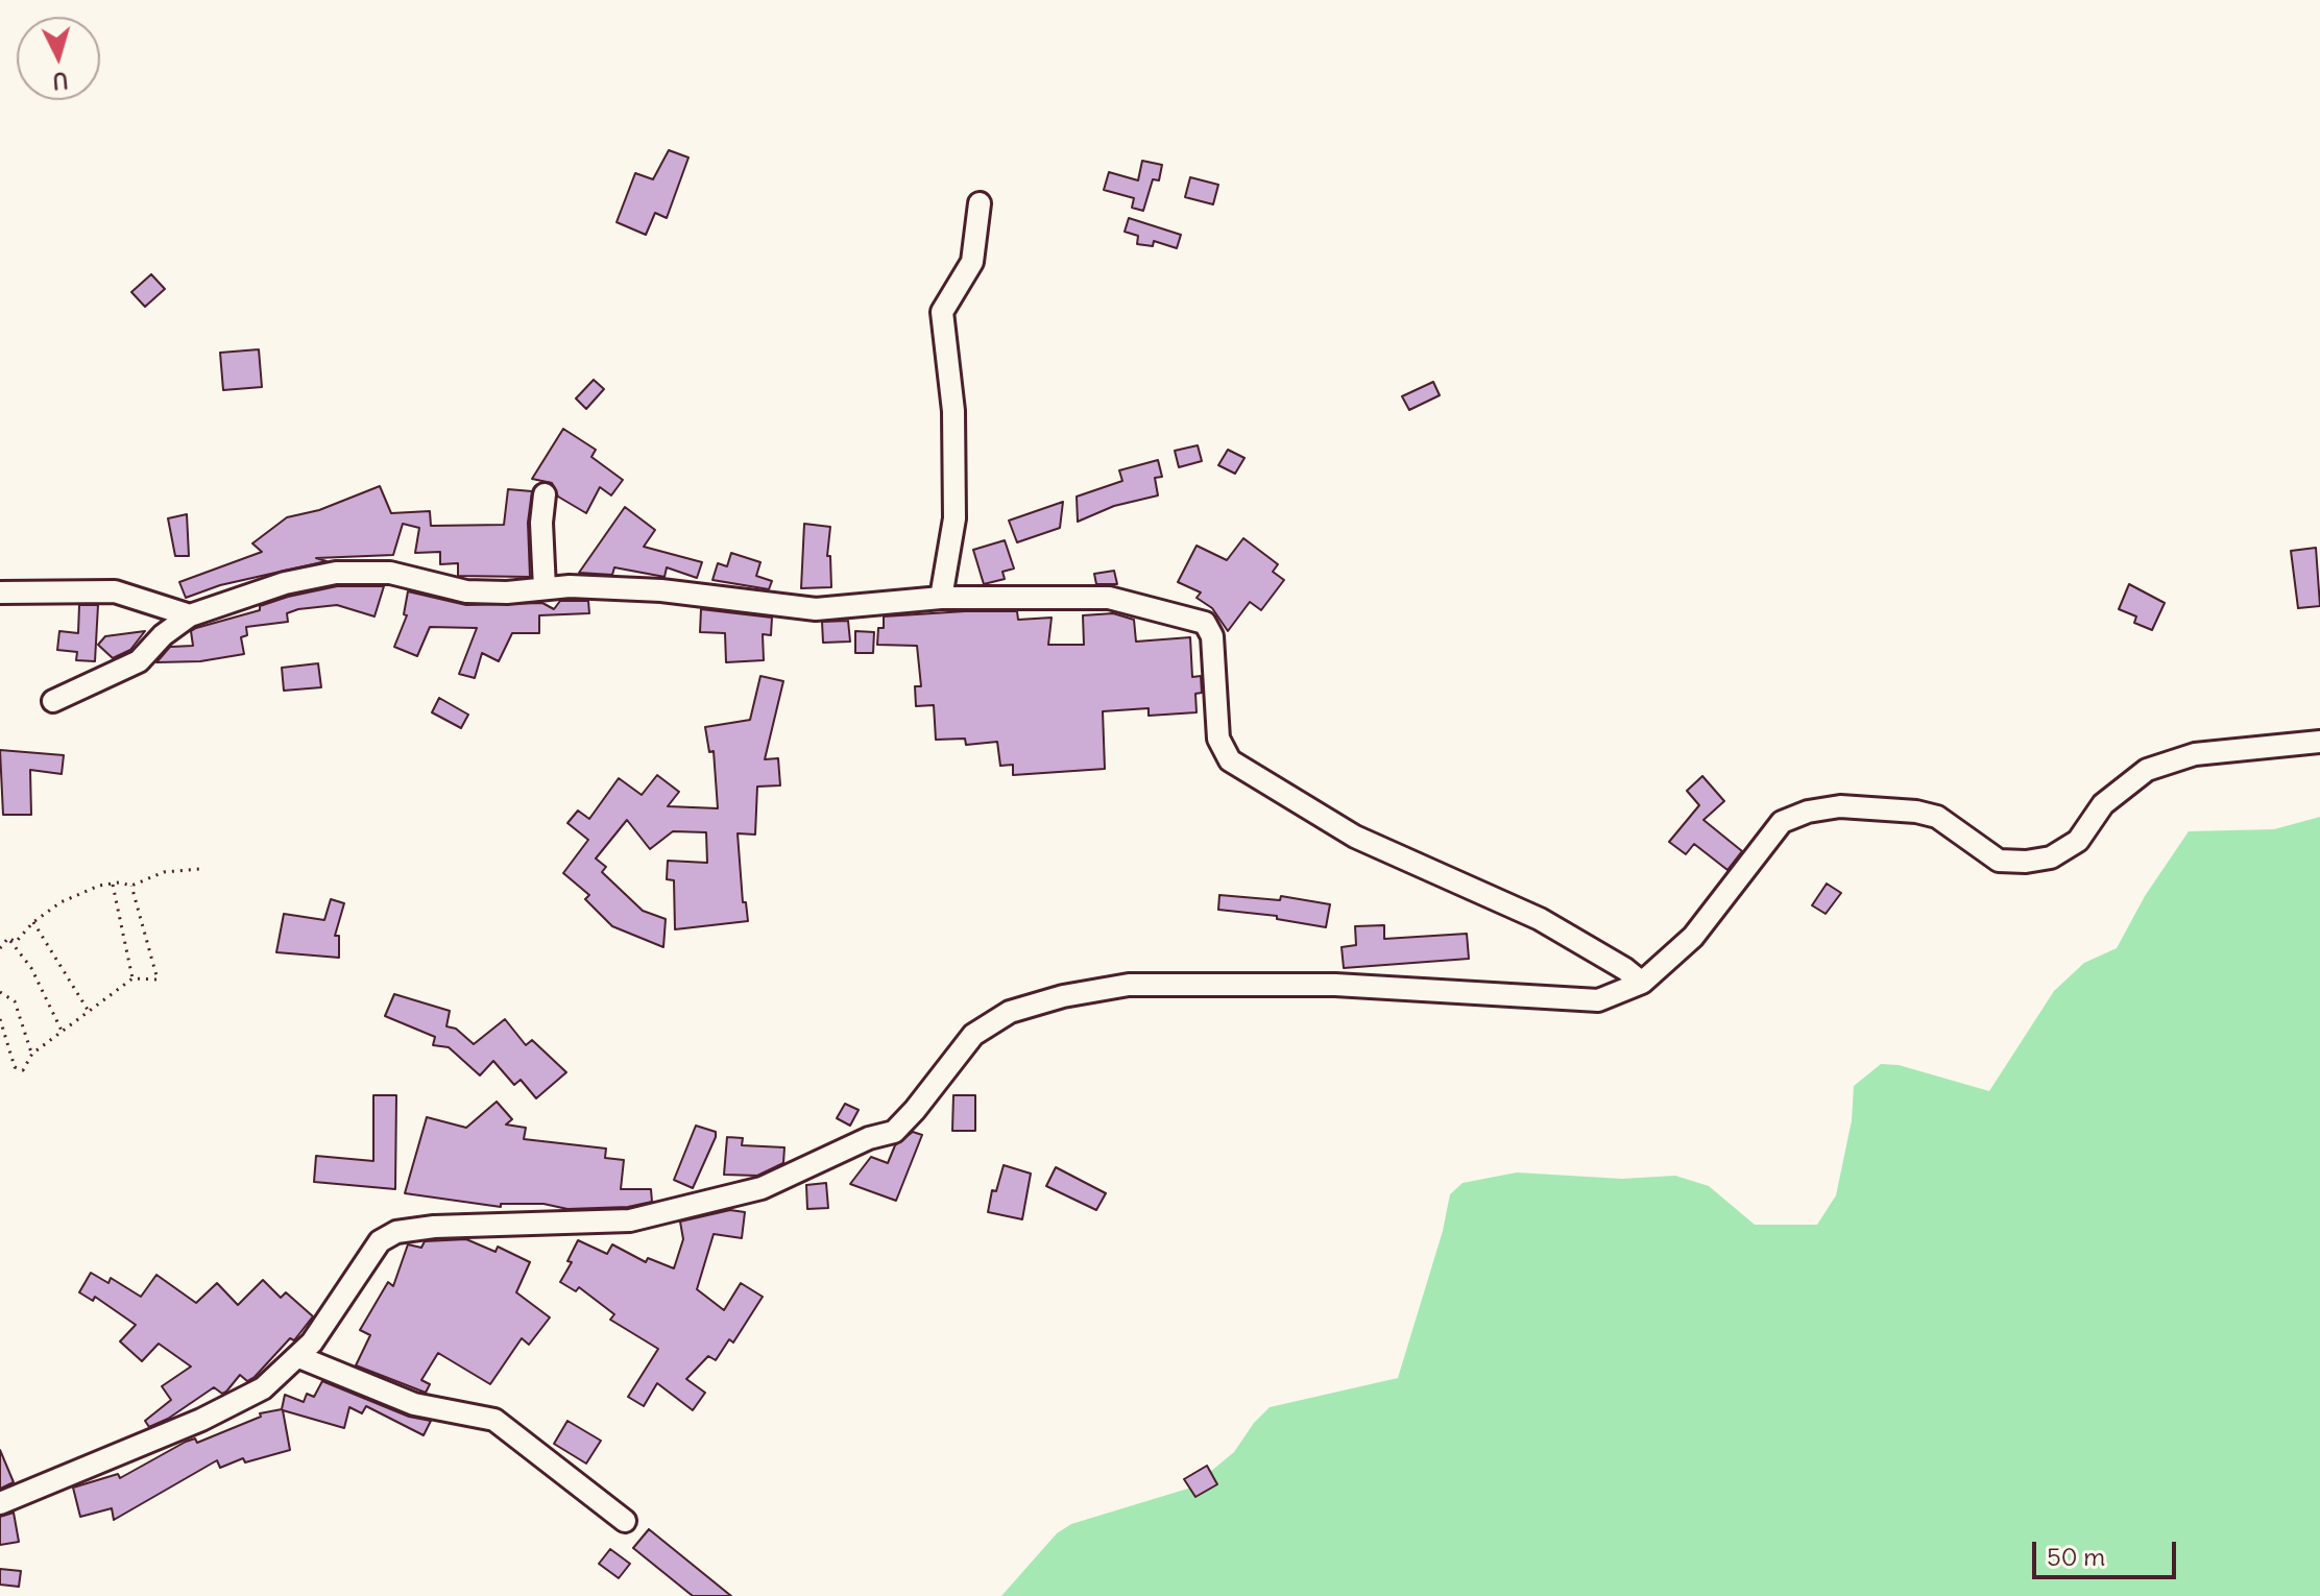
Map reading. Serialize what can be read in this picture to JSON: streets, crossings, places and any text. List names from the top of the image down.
{
  "scale_bar": "50 m",
  "north": "bottom"
}
